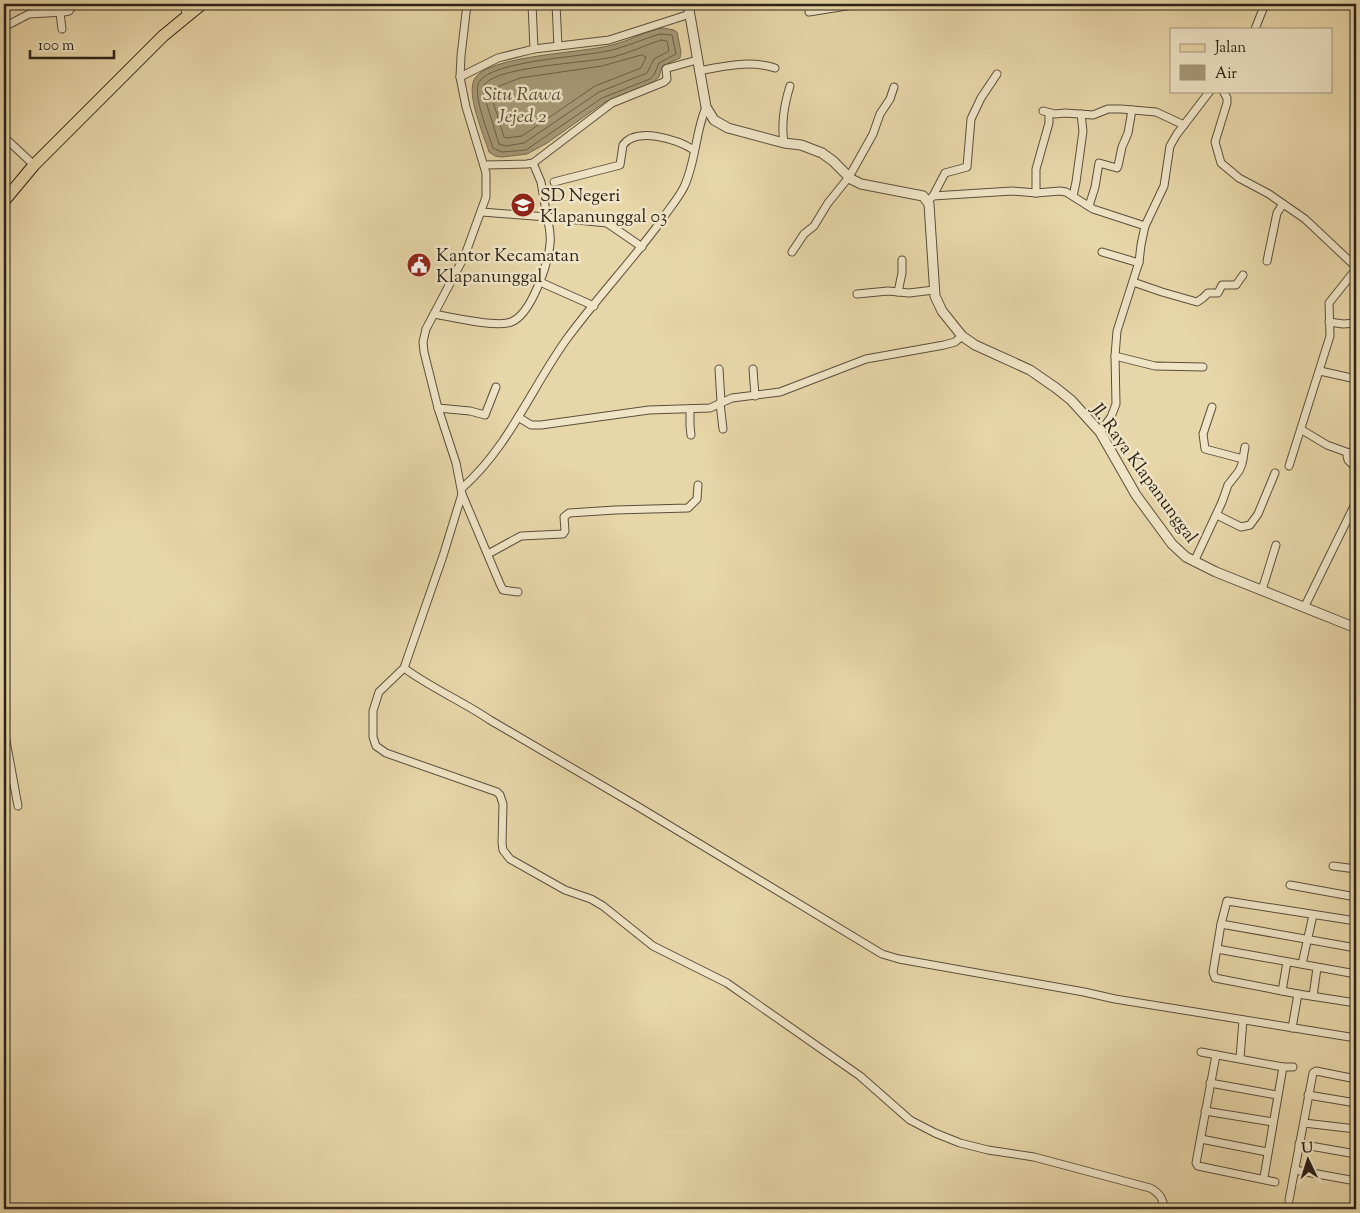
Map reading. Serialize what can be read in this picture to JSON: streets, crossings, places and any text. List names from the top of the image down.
{
  "streets": {
    "street": ["Jl. Raya Klapanunggal"]
  },
  "water": ["Situ Rawa Jejed 2"],
  "places": {
    "school or university": ["SD Negeri Klapanunggal 03"],
    "public building": ["Kantor Kecamatan Klapanunggal"]
  },
  "legend": ["Jalan", "Air"],
  "scale_bar": "100 m",
  "north": "top"
}
